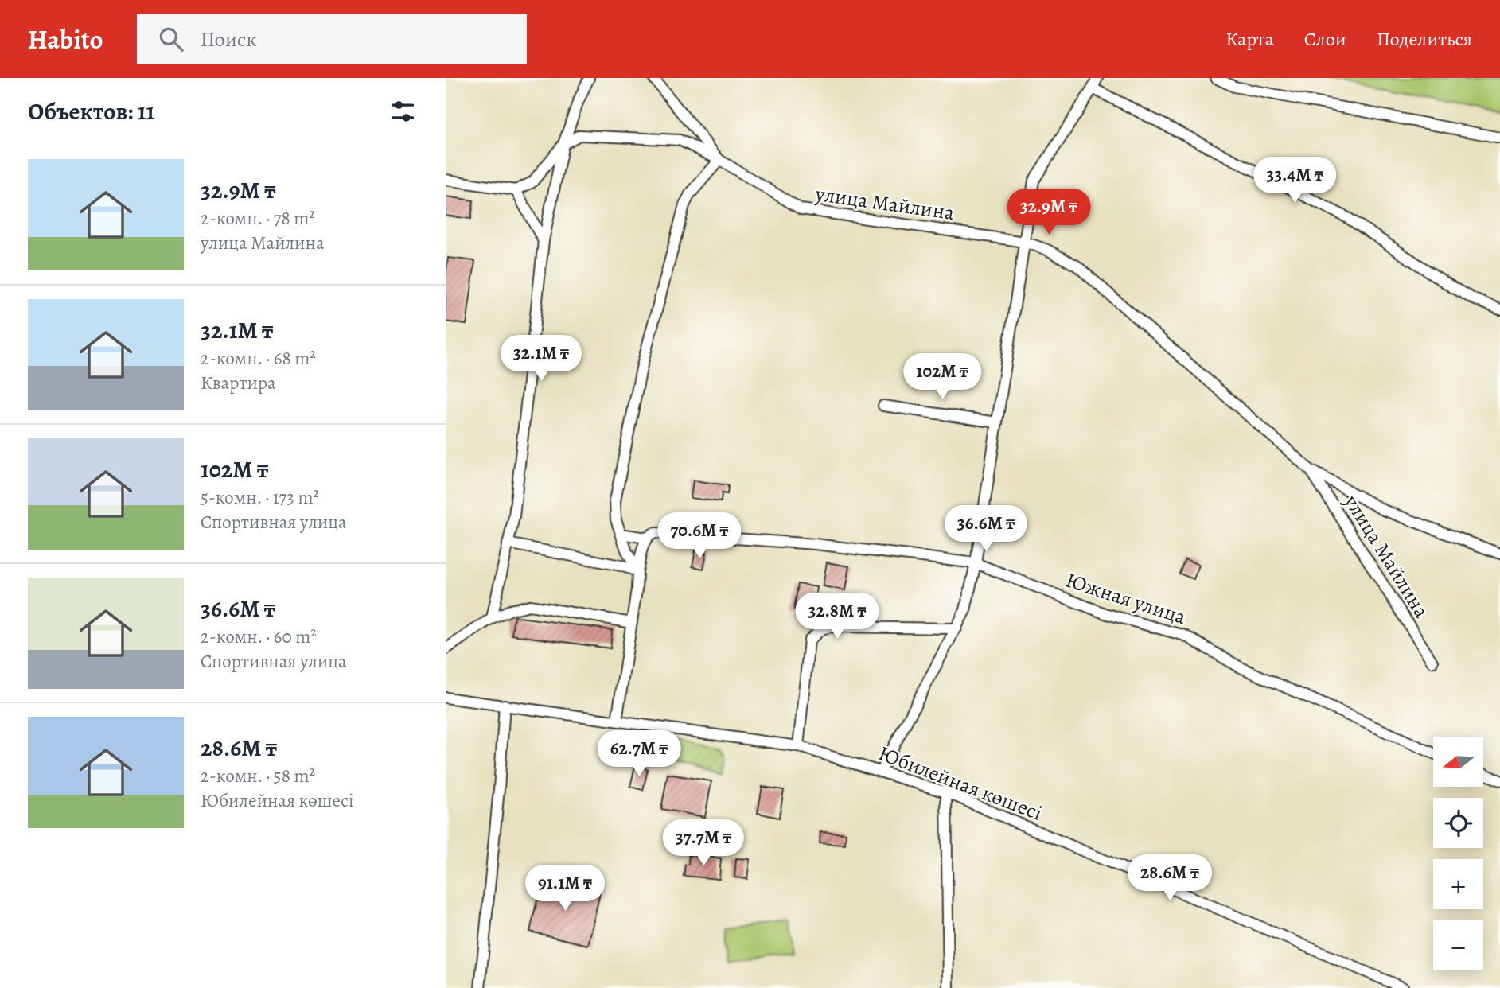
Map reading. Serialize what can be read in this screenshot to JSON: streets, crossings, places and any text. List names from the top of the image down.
{
  "streets": {
    "street": ["улица Майлина", "Южная улица", "Юбилейная көшесі"]
  },
  "north": "left",
  "page": {
    "header": "Habito",
    "search": "Поиск",
    "nav": ["Карта", "Слои", "Поделиться"],
    "heading": "Объектов: 11",
    "list": [
      {
        "name": "32.9M ₸",
        "note": "2-комн. · 78 m² · улица Майлина"
      },
      {
        "name": "32.1M ₸",
        "note": "2-комн. · 68 m² · Квартира"
      },
      {
        "name": "102M ₸",
        "note": "5-комн. · 173 m² · Спортивная улица"
      },
      {
        "name": "36.6M ₸",
        "note": "2-комн. · 60 m² · Спортивная улица"
      },
      {
        "name": "28.6M ₸",
        "note": "2-комн. · 58 m² · Юбилейная көшесі"
      }
    ],
    "price": [
      "33.4M ₸",
      "32.9M ₸",
      "32.1M ₸",
      "102M ₸",
      "36.6M ₸",
      "70.6M ₸",
      "32.8M ₸",
      "62.7M ₸",
      "37.7M ₸",
      "28.6M ₸",
      "91.1M ₸"
    ],
    "map_buttons": ["+", "−"]
  }
}
